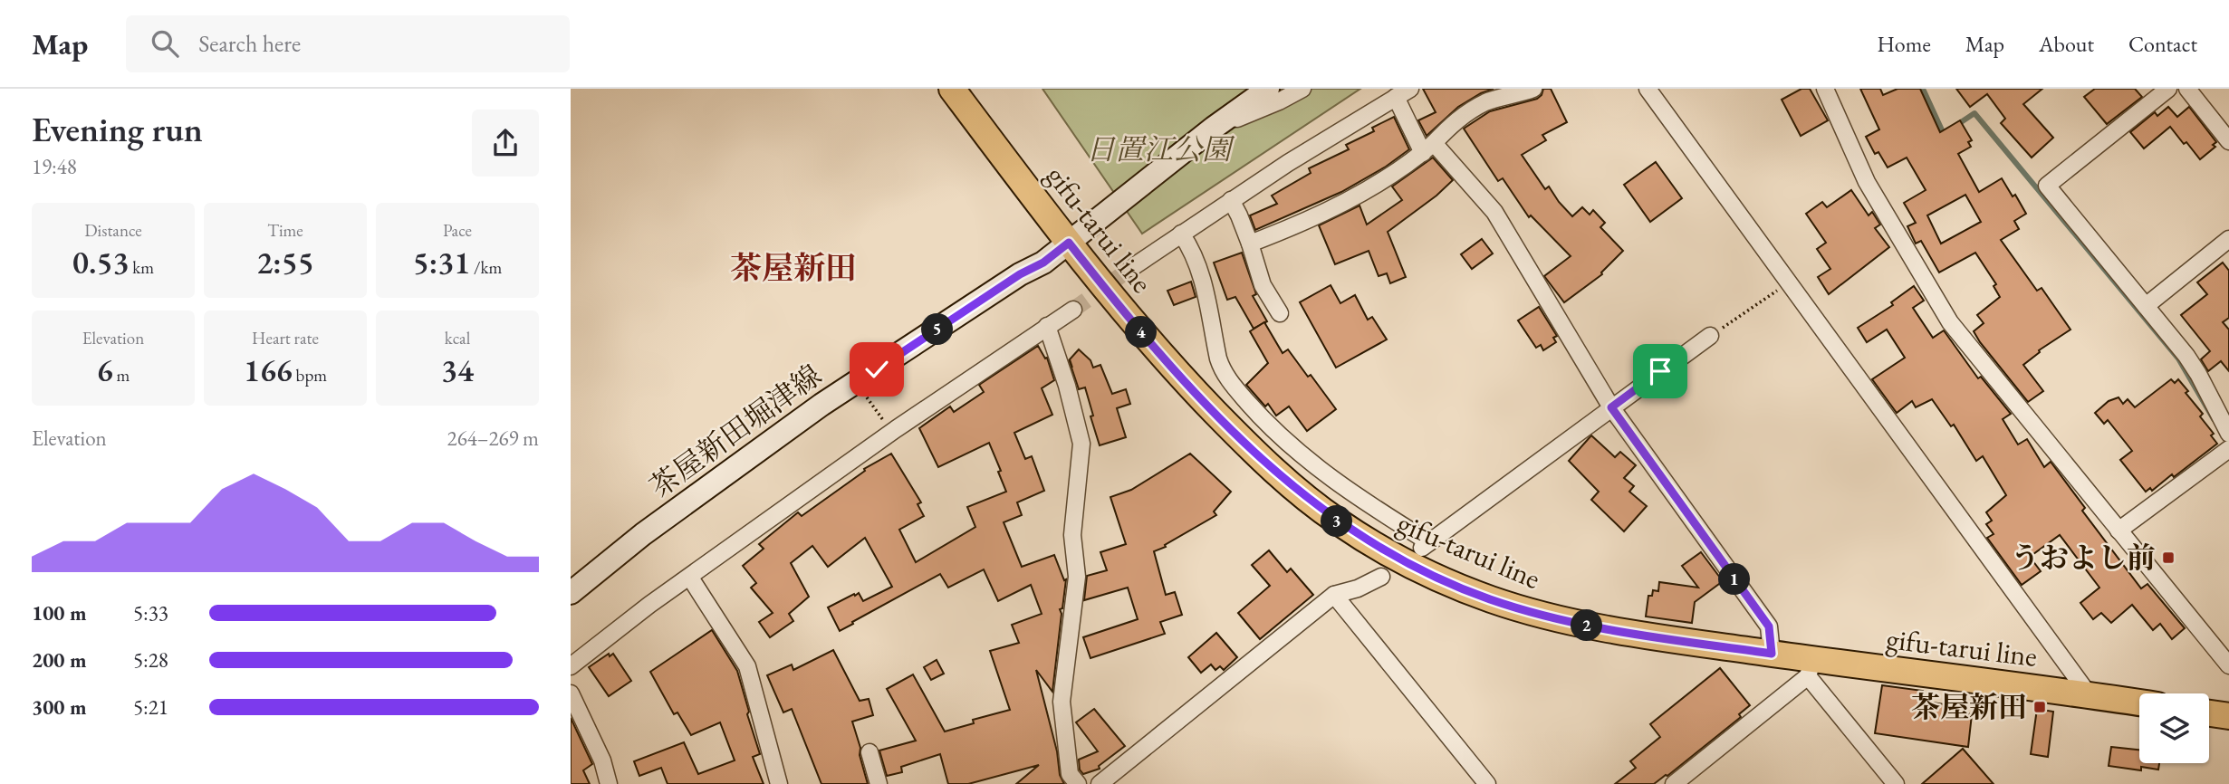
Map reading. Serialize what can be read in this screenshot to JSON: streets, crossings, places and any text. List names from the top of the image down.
{
  "streets": {
    "main road": ["gifu-tarui line", "茶屋新田堀津線"]
  },
  "crossings": [
    ["gifu-tarui line", "茶屋新田堀津線"]
  ],
  "districts": ["茶屋新田"],
  "parks": ["日置江公園"],
  "places": {
    "transit": ["うおよし前", "茶屋新田"]
  },
  "page": {
    "header": "Map",
    "search": "Search here",
    "nav": [
      "Home",
      "Map",
      "About",
      "Contact"
    ],
    "heading": ["Evening run", "19:48"],
    "stats": [
      ["Distance", "0.53 km"],
      ["Time", "2:55"],
      ["Pace", "5:31 /km"],
      ["Elevation", "6 m"],
      ["Heart rate", "166 bpm"],
      ["kcal", "34"]
    ],
    "pins": [
      "5",
      "4",
      "3",
      "1",
      "2"
    ],
    "chart": ["Elevation", "264–269 m"],
    "list": [
      {
        "name": "100 m",
        "note": "5:33"
      },
      {
        "name": "200 m",
        "note": "5:28"
      },
      {
        "name": "300 m",
        "note": "5:21"
      }
    ]
  }
}
